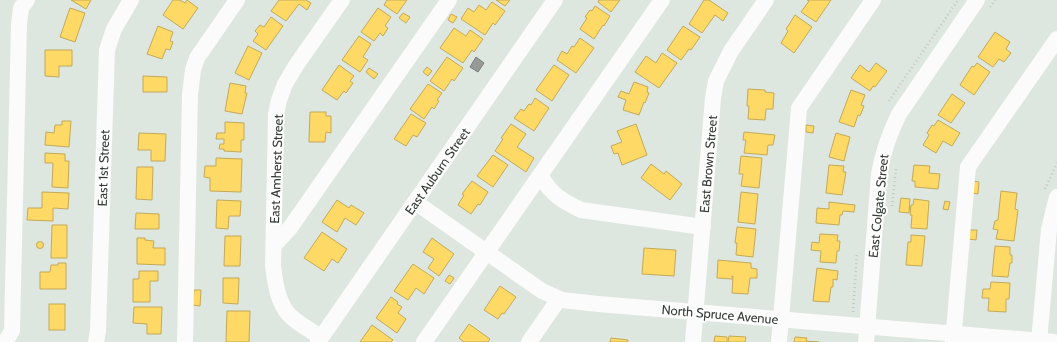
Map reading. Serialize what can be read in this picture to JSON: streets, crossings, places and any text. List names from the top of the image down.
{
  "streets": {
    "street": [
      "East Brown Street",
      "East 1st Street",
      "East Amherst Street",
      "East Auburn Street",
      "East Colgate Street",
      "North Spruce Avenue"
    ]
  },
  "crossings": [
    ["East Brown Street", "North Spruce Avenue"],
    ["East Amherst Street", "East Auburn Street"],
    ["East Auburn Street", "North Spruce Avenue"],
    ["East Colgate Street", "North Spruce Avenue"]
  ]
}
